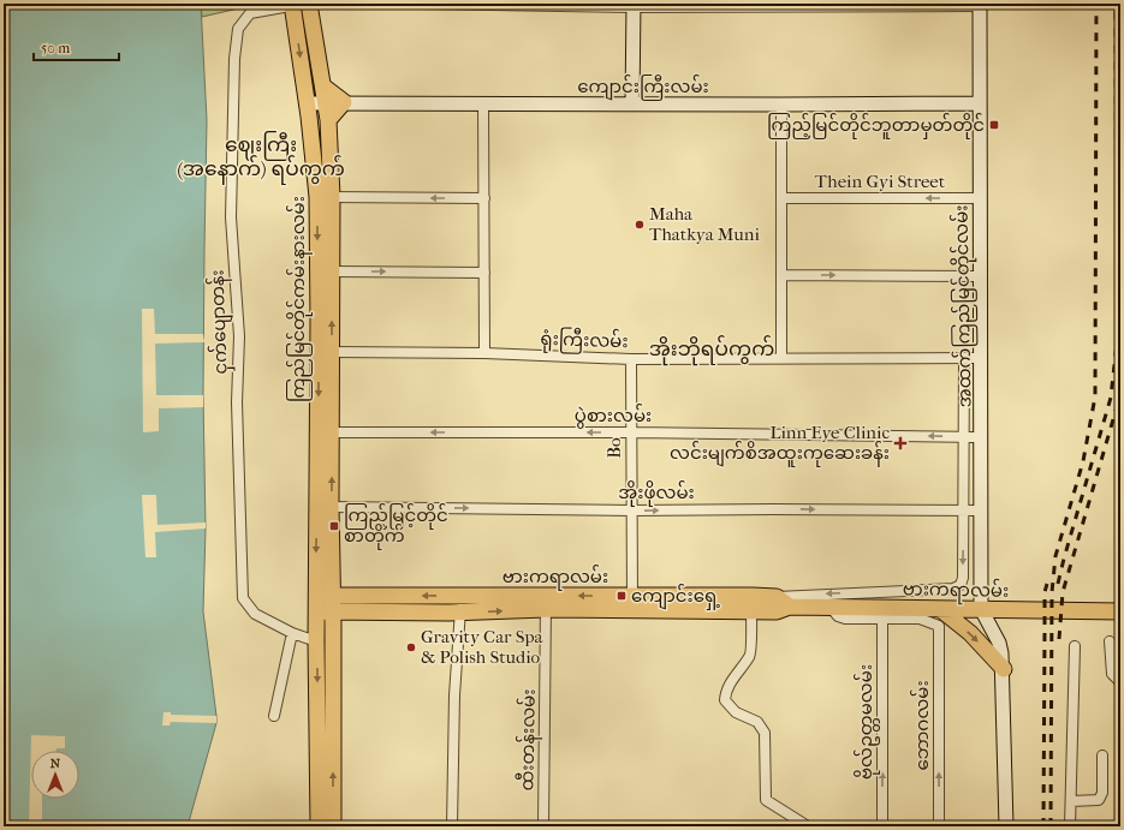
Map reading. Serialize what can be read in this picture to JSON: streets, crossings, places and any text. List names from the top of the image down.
{
  "streets": {
    "main road": [
      "ကျောင်းကြီးလမ်း",
      "ကြည်မြင်တိုင်ကမ်းနားလမ်း",
      "အထက်ကြည်မြင်တိုင်လမ်း",
      "ဗားကရာလမ်း"
    ],
    "street": [
      "Thein Gyi Street",
      "ငှက်ပျောတန်း",
      "ရုံးကြီးလမ်း",
      "ပွဲစားလမ်း",
      "Bo",
      "အိုးဖိုလမ်း",
      "ဗိုလ်ဥတ္တမလမ်း",
      "ဘောဂလမ်း",
      "ထီးတန်းလမ်း"
    ]
  },
  "crossings": [
    ["ကျောင်းကြီးလမ်း", "ကြည်မြင်တိုင်ကမ်းနားလမ်း"],
    ["ကျောင်းကြီးလမ်း", "အထက်ကြည်မြင်တိုင်လမ်း"],
    ["Thein Gyi Street", "အထက်ကြည်မြင်တိုင်လမ်း"],
    ["ကြည်မြင်တိုင်ကမ်းနားလမ်း", "ငှက်ပျောတန်း"],
    ["ကြည်မြင်တိုင်ကမ်းနားလမ်း", "ပွဲစားလမ်း"],
    ["ကြည်မြင်တိုင်ကမ်းနားလမ်း", "ဗားကရာလမ်း"],
    ["အထက်ကြည်မြင်တိုင်လမ်း", "ရုံးကြီးလမ်း"],
    ["အထက်ကြည်မြင်တိုင်လမ်း", "ပွဲစားလမ်း"],
    ["အထက်ကြည်မြင်တိုင်လမ်း", "အိုးဖိုလမ်း"],
    ["အထက်ကြည်မြင်တိုင်လမ်း", "ဗားကရာလမ်း"],
    ["ရုံးကြီးလမ်း", "Bo"],
    ["ပွဲစားလမ်း", "Bo"],
    ["Bo", "အိုးဖိုလမ်း"],
    ["Bo", "ဗားကရာလမ်း"],
    ["ဗားကရာလမ်း", "ထီးတန်းလမ်း"],
    ["ဗိုလ်ဥတ္တမလမ်း", "ဘောဂလမ်း"]
  ],
  "one_way": [
    "ပွဲစားလမ်း",
    "အိုးဖိုလမ်း",
    "ဗိုလ်ဥတ္တမလမ်း",
    "ဘောဂလမ်း"
  ],
  "districts": ["ဈေးကြီး (အနောက်) ရပ်ကွက်", "အိုးဘိုရပ်ကွက်"],
  "places": {
    "transit": ["ကြည့်မြင်တိုင်ဘူတာမှတ်တိုင်", "ကြည့်မြင့်တိုင် စာတိုက်", "ကျောင်းရှေ့"],
    "other": ["Maha Thatkya Muni", "Gravity Car Spa & Polish Studio"],
    "health": ["Linn Eye Clinic လင်းမျက်စိအထူးကုဆေးခန်း"]
  },
  "scale_bar": "50 m",
  "north": "top"
}
